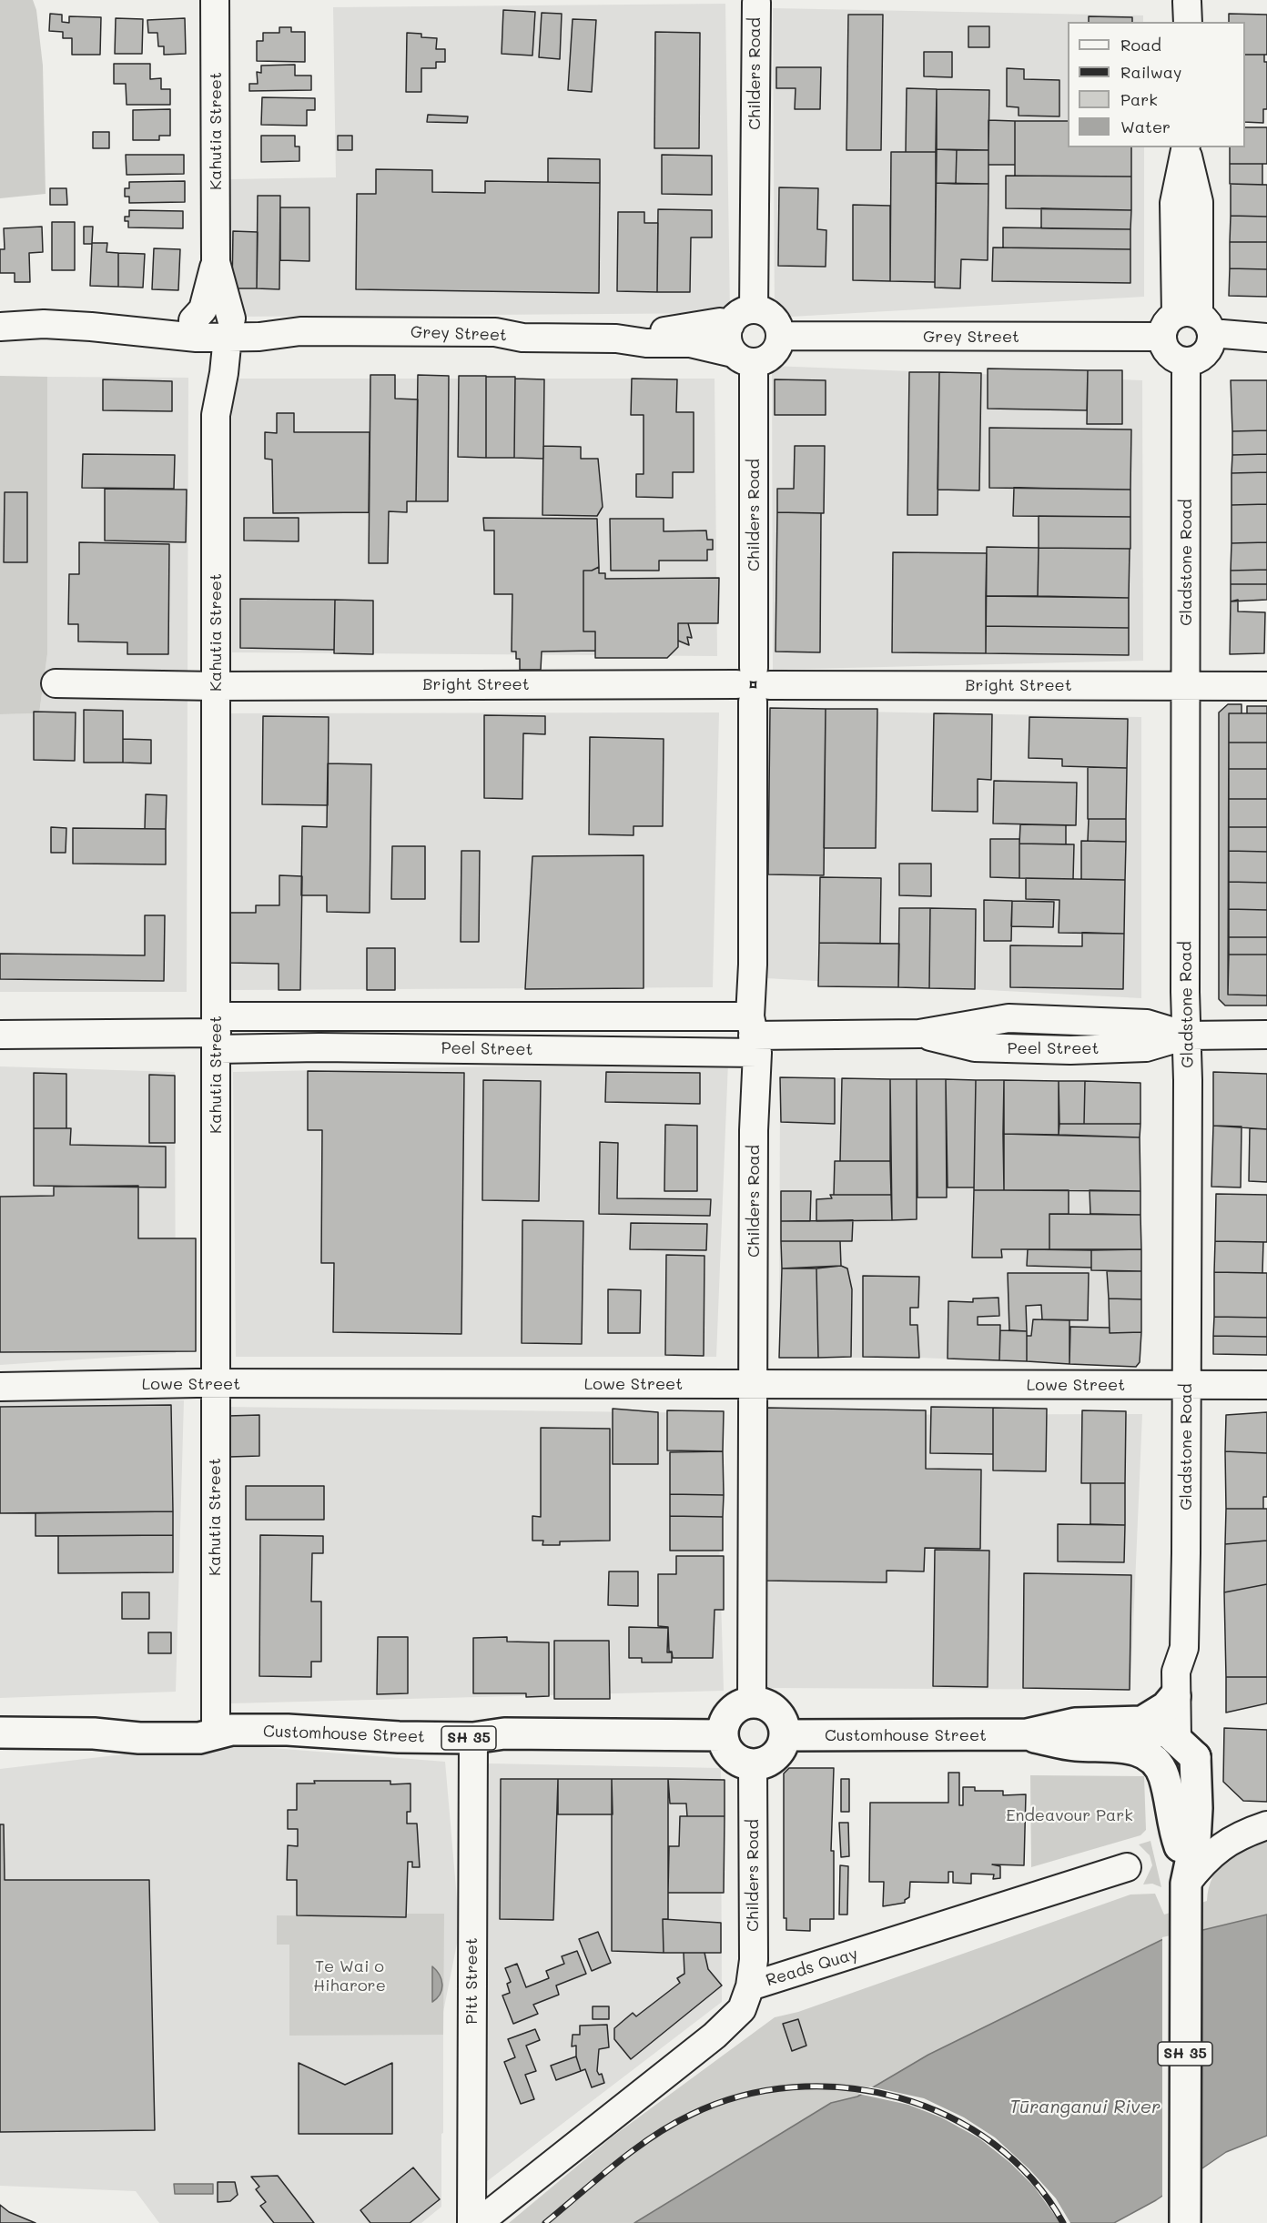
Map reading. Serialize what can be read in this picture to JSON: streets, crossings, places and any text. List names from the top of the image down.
{
  "streets": {
    "main road": ["Gladstone Road", "Customhouse Street", "SH 35"],
    "street": [
      "Childers Road",
      "Kahutia Street",
      "Grey Street",
      "Bright Street",
      "Peel Street",
      "Lowe Street",
      "Reads Quay",
      "Pitt Street"
    ]
  },
  "crossings": [
    ["Childers Road", "Grey Street"],
    ["Childers Road", "Bright Street"],
    ["Childers Road", "Peel Street"],
    ["Childers Road", "Lowe Street"],
    ["Childers Road", "Customhouse Street"],
    ["Childers Road", "Reads Quay"],
    ["Kahutia Street", "Grey Street"],
    ["Kahutia Street", "Bright Street"],
    ["Kahutia Street", "Peel Street"],
    ["Kahutia Street", "Lowe Street"],
    ["Kahutia Street", "Customhouse Street"],
    ["Gladstone Road", "Bright Street"],
    ["Gladstone Road", "Peel Street"],
    ["Gladstone Road", "Lowe Street"],
    ["Gladstone Road", "Customhouse Street"],
    ["Gladstone Road", "SH 35"],
    ["Customhouse Street", "SH 35"],
    ["Customhouse Street", "Pitt Street"]
  ],
  "water": ["Tūranganui River"],
  "parks": ["Endeavour Park", "Te Wai o Hiharore"],
  "legend": [
    "Road",
    "Railway",
    "Park",
    "Water"
  ]
}
